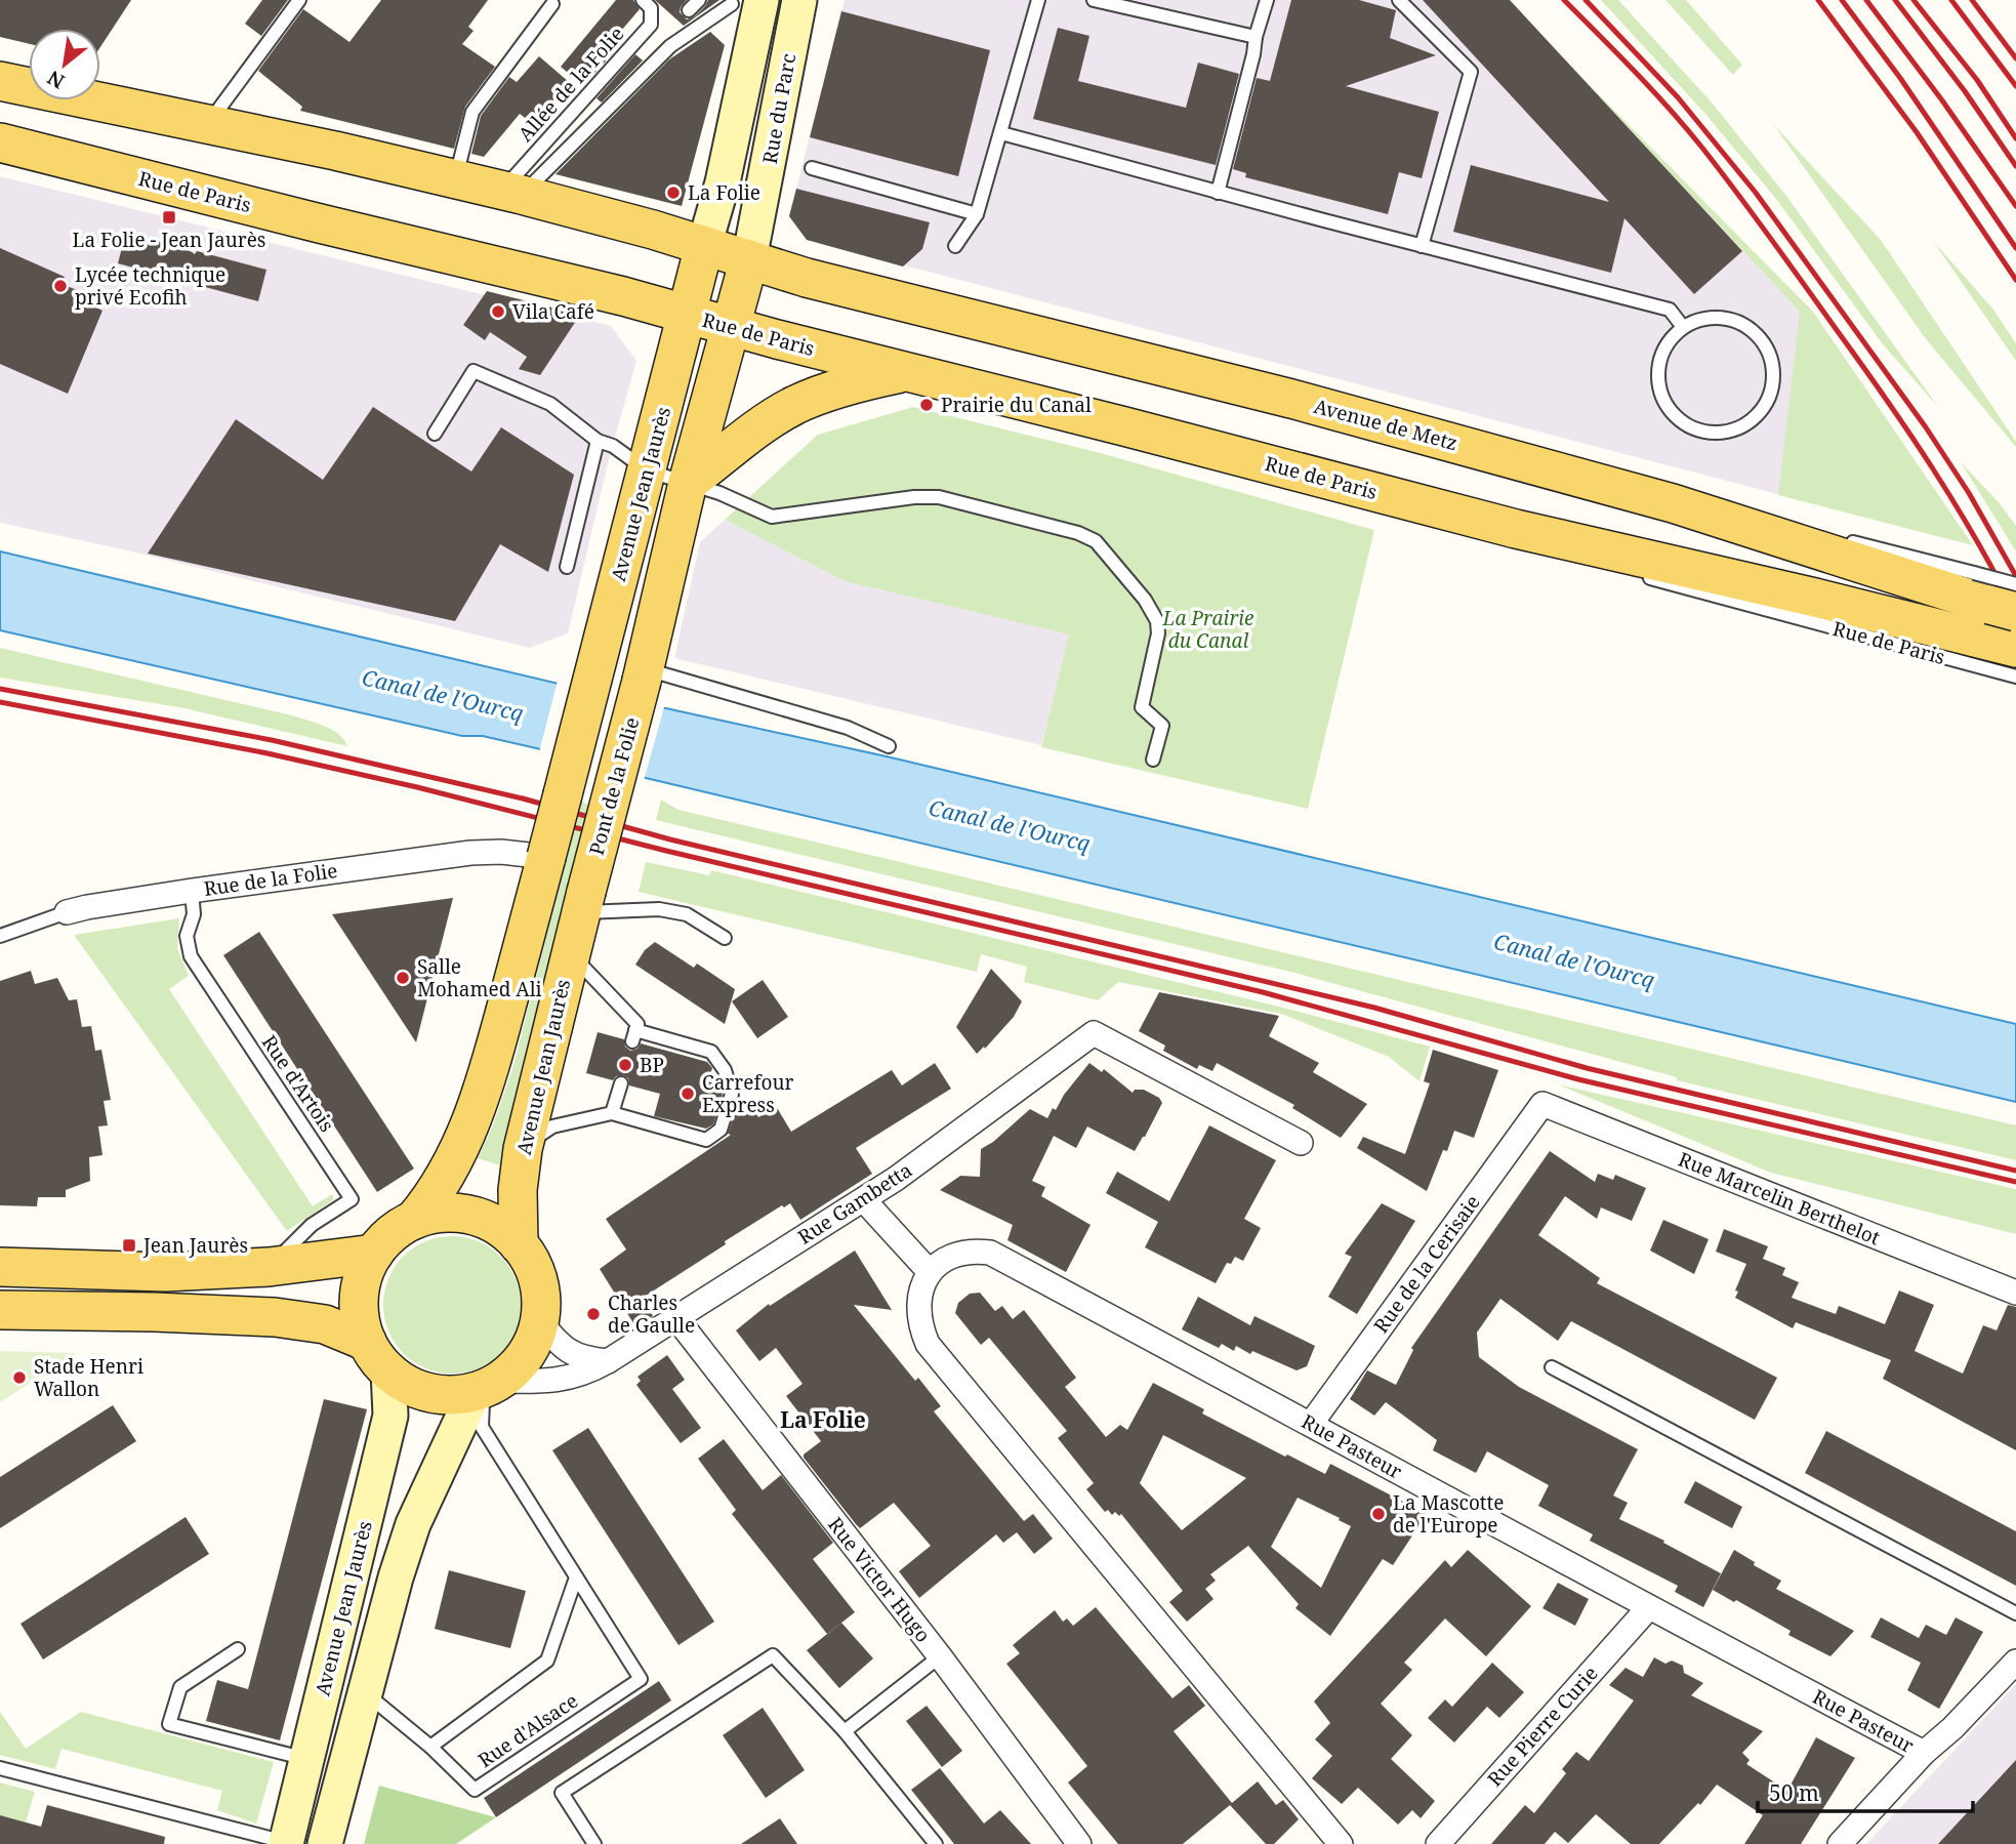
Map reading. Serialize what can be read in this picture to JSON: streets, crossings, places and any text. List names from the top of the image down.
{
  "streets": {
    "main road": [
      "Rue du Parc",
      "Rue de Paris",
      "Avenue de Metz",
      "Avenue Jean Jaurès",
      "Pont de la Folie"
    ],
    "street": [
      "Rue de la Folie",
      "Rue Marcelin Berthelot",
      "Rue Gambetta",
      "Rue de la Cerisaie",
      "Rue Pasteur",
      "Rue Victor Hugo",
      "Rue Pierre Curie"
    ],
    "lane": ["Allée de la Folie", "Rue d'Artois", "Rue d'Alsace"]
  },
  "crossings": [
    ["Rue du Parc", "Avenue de Metz"],
    ["Rue du Parc", "Avenue Jean Jaurès"],
    ["Rue de Paris", "Avenue de Metz"],
    ["Rue de Paris", "Avenue Jean Jaurès"],
    ["Avenue Jean Jaurès", "Pont de la Folie"],
    ["Avenue Jean Jaurès", "Rue de la Folie"],
    ["Rue de la Folie", "Rue d'Artois"],
    ["Rue Marcelin Berthelot", "Rue de la Cerisaie"],
    ["Rue Gambetta", "Rue Victor Hugo"],
    ["Rue de la Cerisaie", "Rue Pasteur"],
    ["Rue Pasteur", "Rue Pierre Curie"]
  ],
  "districts": ["La Folie"],
  "water": ["Canal de l'Ourcq"],
  "parks": ["La Prairie du Canal"],
  "places": {
    "other": [
      "La Folie",
      "Lycée technique privé Ecofih",
      "Vila Café",
      "Prairie du Canal",
      "Salle Mohamed Ali",
      "BP",
      "Carrefour Express",
      "Charles de Gaulle",
      "Stade Henri Wallon",
      "La Mascotte de l'Europe"
    ],
    "transit": ["La Folie - Jean Jaurès", "Jean Jaurès"]
  },
  "scale_bar": "50 m",
  "north": "bottom left"
}
